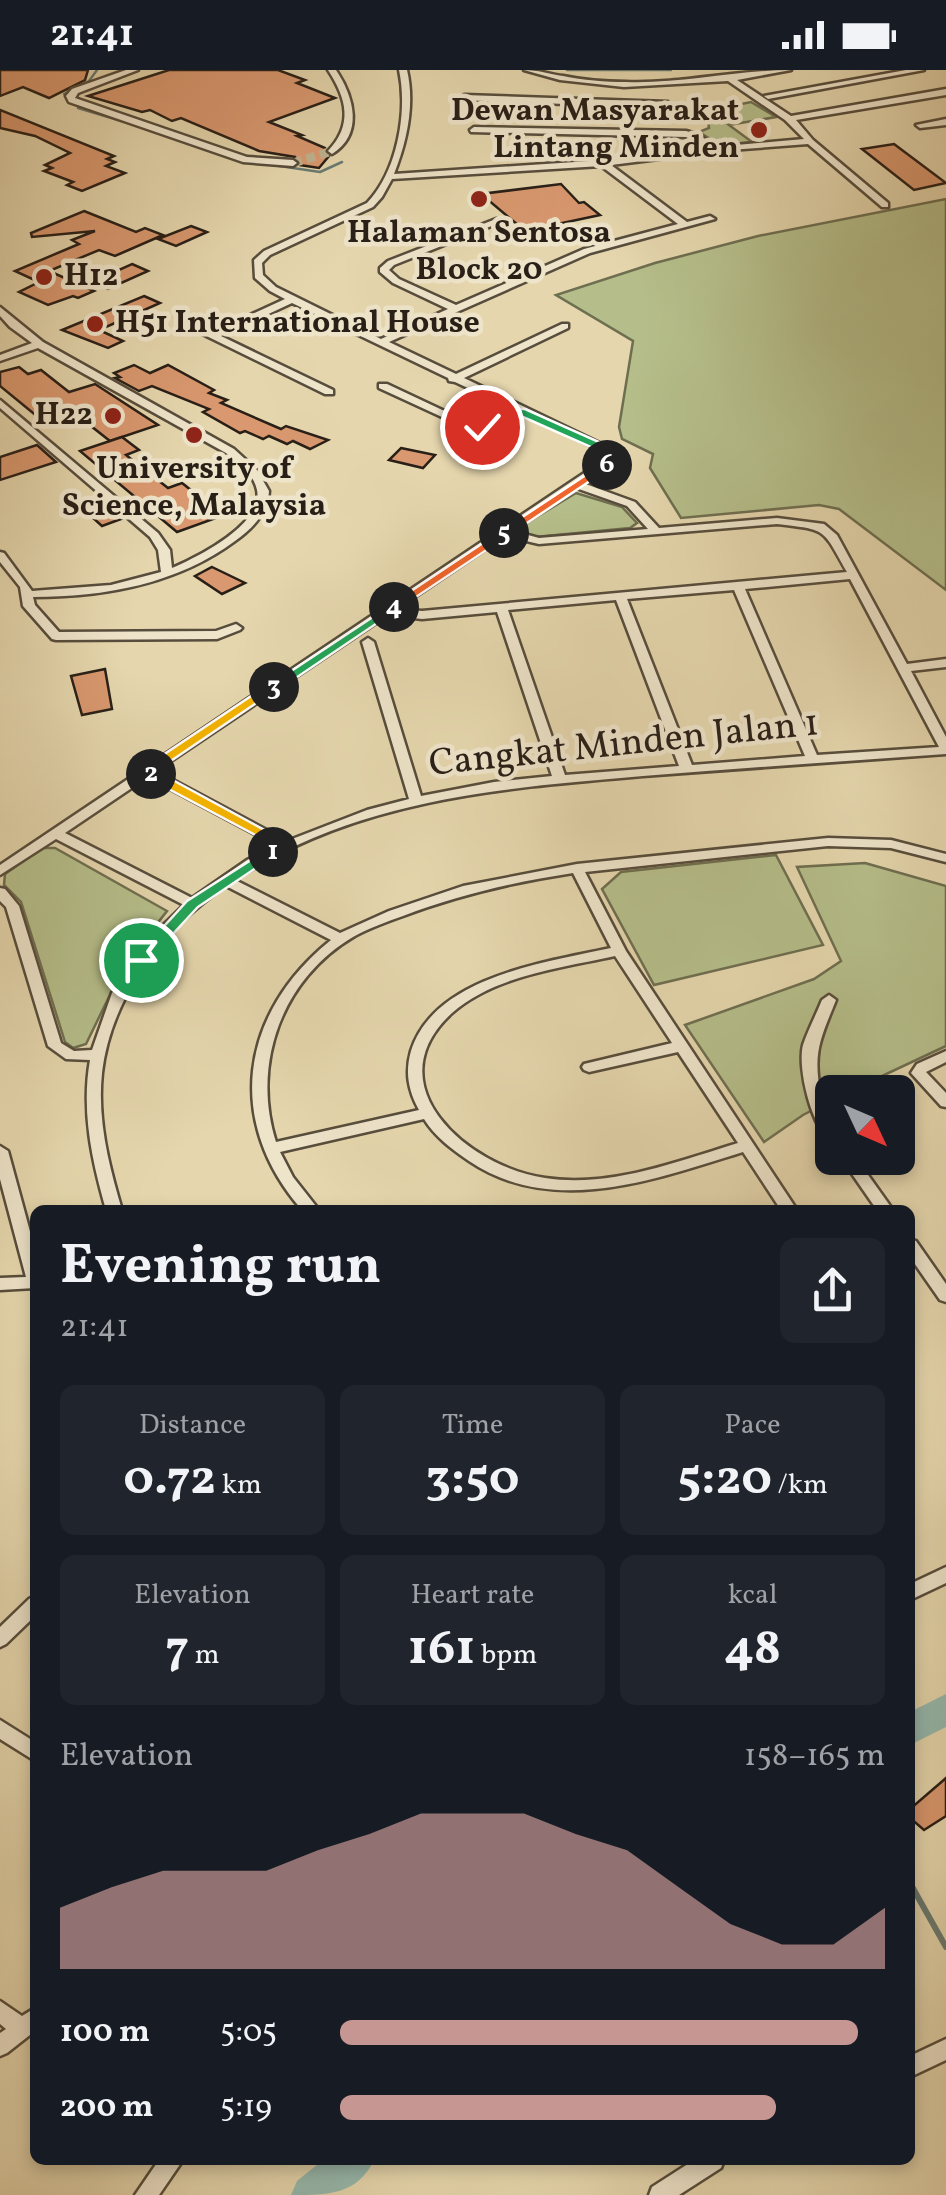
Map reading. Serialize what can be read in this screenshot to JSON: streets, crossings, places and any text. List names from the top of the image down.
{
  "streets": {
    "street": ["Cangkat Minden Jalan 1"]
  },
  "places": [
    "Dewan Masyarakat Lintang Minden",
    "Halaman Sentosa Block 20",
    "H12",
    "H51 International House",
    "H22",
    "University of Science, Malaysia"
  ],
  "north": "bottom right",
  "page": {
    "status": "21:41",
    "pins": [
      "6",
      "5",
      "4",
      "3",
      "2",
      "1"
    ],
    "heading": ["Evening run", "21:41"],
    "stats": [
      ["Distance", "0.72 km"],
      ["Time", "3:50"],
      ["Pace", "5:20 /km"],
      ["Elevation", "7 m"],
      ["Heart rate", "161 bpm"],
      ["kcal", "48"]
    ],
    "chart": ["Elevation", "158–165 m"],
    "list": [
      {
        "name": "100 m",
        "note": "5:05"
      },
      {
        "name": "200 m",
        "note": "5:19"
      }
    ]
  }
}
